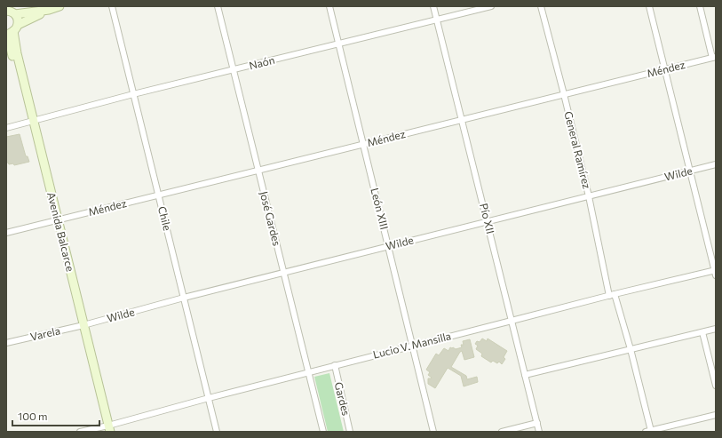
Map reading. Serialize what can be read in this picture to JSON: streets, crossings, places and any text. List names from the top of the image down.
{
  "streets": {
    "main road": ["Avenida Balcarce"],
    "street": [
      "Naón",
      "Méndez",
      "General Ramírez",
      "Wilde",
      "León XIII",
      "Chile",
      "José Gardes",
      "Pío XII",
      "Varela",
      "Lucio V. Mansilla",
      "Gardes"
    ]
  },
  "crossings": [
    ["Naón", "León XIII"],
    ["Naón", "Chile"],
    ["Naón", "José Gardes"],
    ["Naón", "Pío XII"],
    ["Naón", "Avenida Balcarce"],
    ["Méndez", "General Ramírez"],
    ["Méndez", "León XIII"],
    ["Méndez", "Chile"],
    ["Méndez", "José Gardes"],
    ["Méndez", "Pío XII"],
    ["Méndez", "Avenida Balcarce"],
    ["General Ramírez", "Wilde"],
    ["General Ramírez", "Lucio V. Mansilla"],
    ["Wilde", "León XIII"],
    ["Wilde", "Chile"],
    ["Wilde", "José Gardes"],
    ["Wilde", "Pío XII"],
    ["Wilde", "Avenida Balcarce"],
    ["Wilde", "Varela"],
    ["León XIII", "Lucio V. Mansilla"],
    ["Chile", "Lucio V. Mansilla"],
    ["José Gardes", "Lucio V. Mansilla"],
    ["Pío XII", "Lucio V. Mansilla"],
    ["Avenida Balcarce", "Varela"],
    ["Avenida Balcarce", "Lucio V. Mansilla"],
    ["Lucio V. Mansilla", "Gardes"]
  ],
  "scale_bar": "100 m"
}
